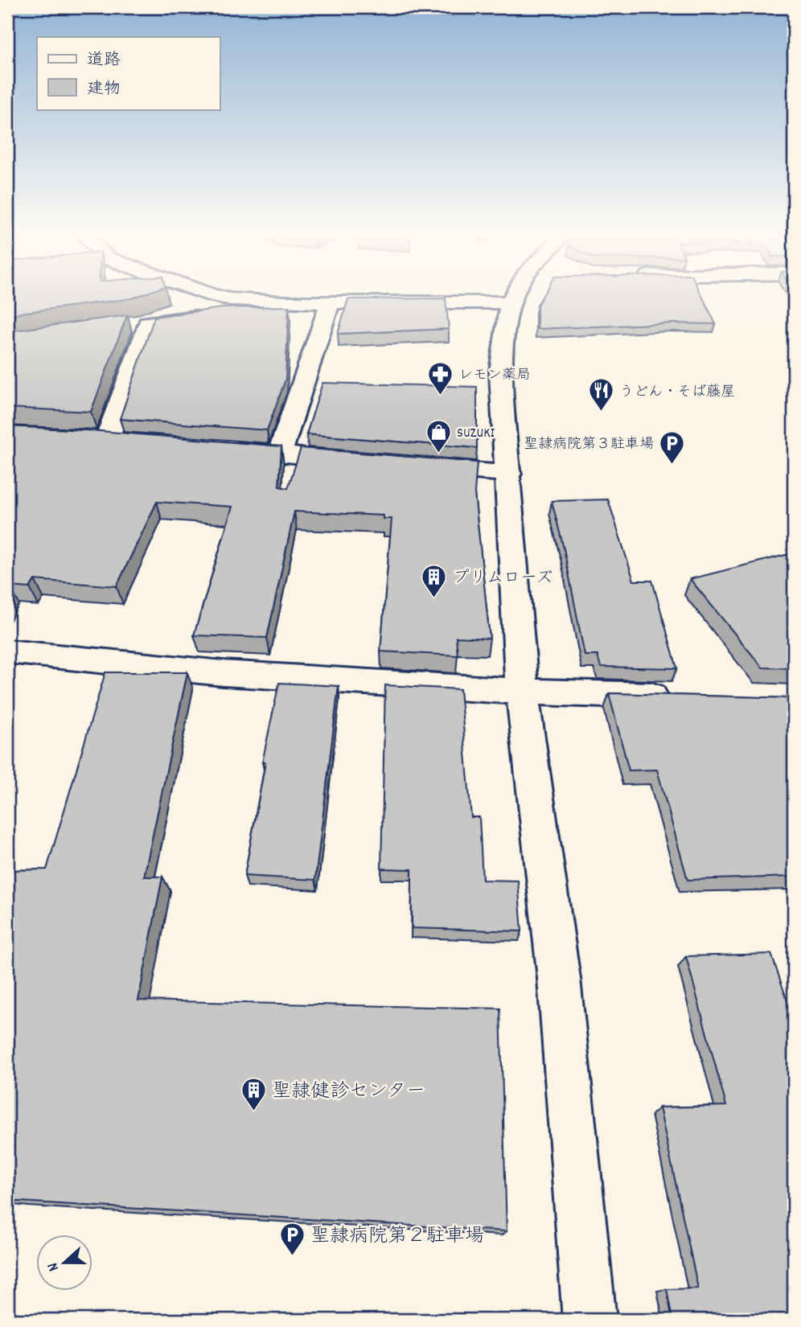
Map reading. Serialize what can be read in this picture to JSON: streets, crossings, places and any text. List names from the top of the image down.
{
  "places": {
    "pharmacy": ["レモン薬局"],
    "restaurant": ["うどん・そば藤屋"],
    "shop": ["SUZUKI"],
    "parking": ["聖隷病院第３駐車場", "聖隷病院第２駐車場"],
    "building": ["プリムローズ", "聖隷健診センター"]
  },
  "legend": ["道路", "建物"],
  "north": "left"
}
